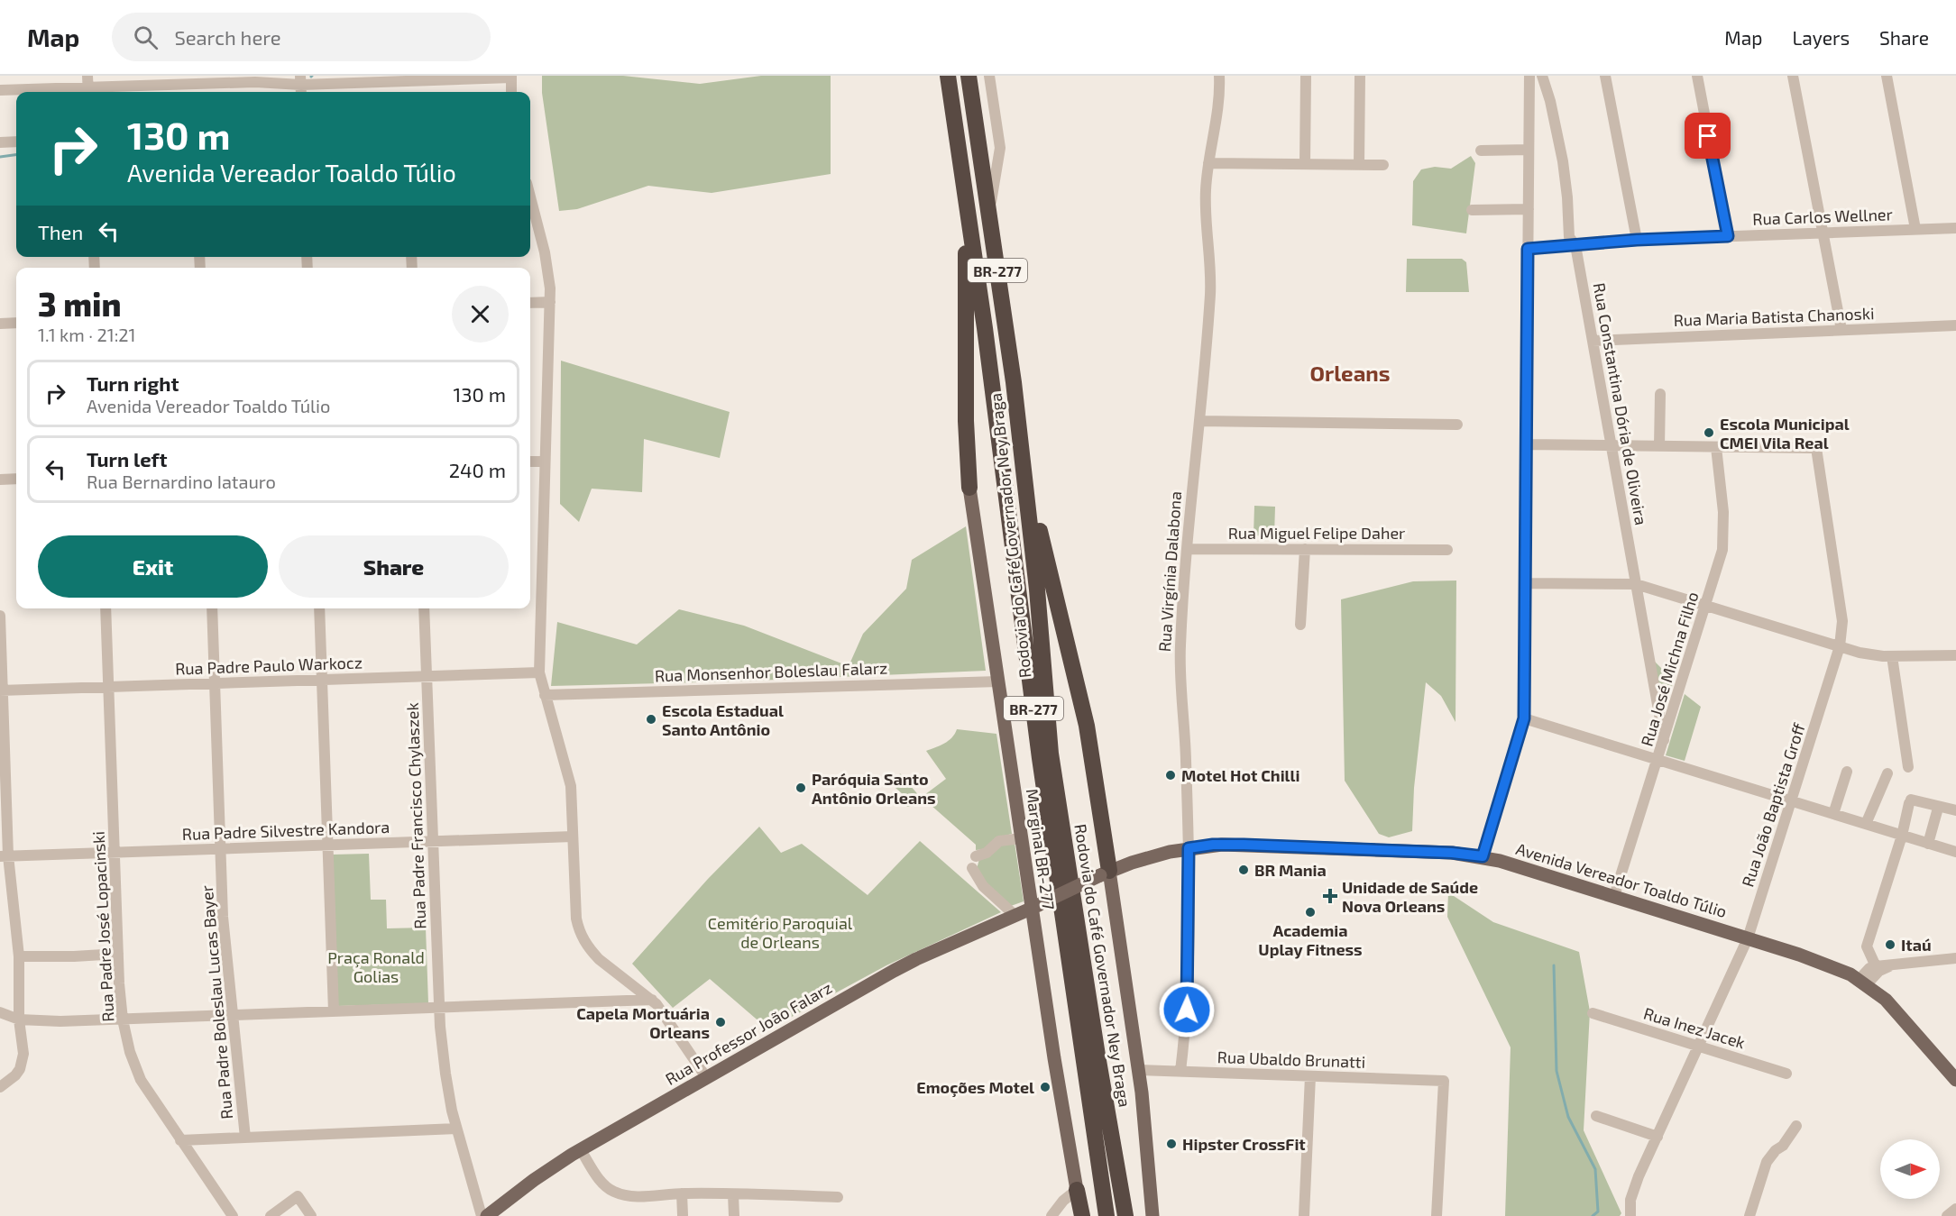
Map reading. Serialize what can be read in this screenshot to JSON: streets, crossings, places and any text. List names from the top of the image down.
{
  "streets": {
    "highway": ["BR-277", "Rodovia do Café Governador Ney Braga"],
    "main road": ["Marginal BR-277", "Avenida Vereador Toaldo Túlio", "Rua Professor João Falarz"],
    "street": [
      "Rua Carlos Wellner",
      "Rua Maria Batista Chanoski",
      "Rua Constantina Dória de Oliveira",
      "Rua Miguel Felipe Daher",
      "Rua Virgínia Dalabona",
      "Rua Padre Paulo Warkocz",
      "Rua José Michna Filho",
      "Rua Monsenhor Boleslau Falarz",
      "Rua João Baptista Groff",
      "Rua Padre Francisco Chylaszek",
      "Rua Padre Silvestre Kandora",
      "Rua Padre José Lopacinski",
      "Rua Padre Boleslau Lucas Bayer",
      "Rua Inez Jacek",
      "Rua Ubaldo Brunatti"
    ]
  },
  "crossings": [
    ["Rua Carlos Wellner", "Rua Constantina Dória de Oliveira"],
    ["Rua Maria Batista Chanoski", "Rua Constantina Dória de Oliveira"],
    ["Rua Constantina Dória de Oliveira", "Rua José Michna Filho"],
    ["Rua Miguel Felipe Daher", "Rua Virgínia Dalabona"],
    ["Rua Virgínia Dalabona", "Avenida Vereador Toaldo Túlio"],
    ["Rua Virgínia Dalabona", "Rua Ubaldo Brunatti"],
    ["Rua Padre Paulo Warkocz", "Rua Padre Francisco Chylaszek"],
    ["Rua Padre Paulo Warkocz", "Rua Padre José Lopacinski"],
    ["Rua Padre Paulo Warkocz", "Rua Padre Boleslau Lucas Bayer"],
    ["Rua José Michna Filho", "Rua João Baptista Groff"],
    ["Rua José Michna Filho", "Avenida Vereador Toaldo Túlio"],
    ["Rua Monsenhor Boleslau Falarz", "Marginal BR-277"],
    ["Rua João Baptista Groff", "Avenida Vereador Toaldo Túlio"],
    ["Rua João Baptista Groff", "Rua Inez Jacek"],
    ["Rua Padre Francisco Chylaszek", "Rua Padre Silvestre Kandora"],
    ["Rua Padre Silvestre Kandora", "Rua Padre José Lopacinski"],
    ["Rua Padre Silvestre Kandora", "Rua Padre Boleslau Lucas Bayer"],
    ["Marginal BR-277", "Avenida Vereador Toaldo Túlio"],
    ["Marginal BR-277", "Rua Professor João Falarz"],
    ["Avenida Vereador Toaldo Túlio", "Rua Professor João Falarz"]
  ],
  "districts": ["Orleans"],
  "parks": ["Cemitério Paroquial de Orleans", "Praça Ronald Golias"],
  "places": {
    "other": [
      "Escola Municipal CMEI Vila Real",
      "Escola Estadual Santo Antônio",
      "Motel Hot Chilli",
      "Paróquia Santo Antônio Orleans",
      "BR Mania",
      "Academia Uplay Fitness",
      "Itaú",
      "Capela Mortuária Orleans",
      "Emoções Motel",
      "Hipster CrossFit"
    ],
    "health": ["Unidade de Saúde Nova Orleans"]
  },
  "north": "right",
  "page": {
    "header": "Map",
    "search": "Search here",
    "nav": ["Map", "Layers", "Share"],
    "turn": ["130 m", "Avenida Vereador Toaldo Túlio"],
    "then": "Then",
    "heading": ["3 min", "1.1 km · 21:21"],
    "list": [
      {
        "name": "Turn right",
        "note": "Avenida Vereador Toaldo Túlio",
        "value": "130 m"
      },
      {
        "name": "Turn left",
        "note": "Rua Bernardino Iatauro",
        "value": "240 m"
      }
    ],
    "buttons": ["Exit", "Share"]
  }
}
